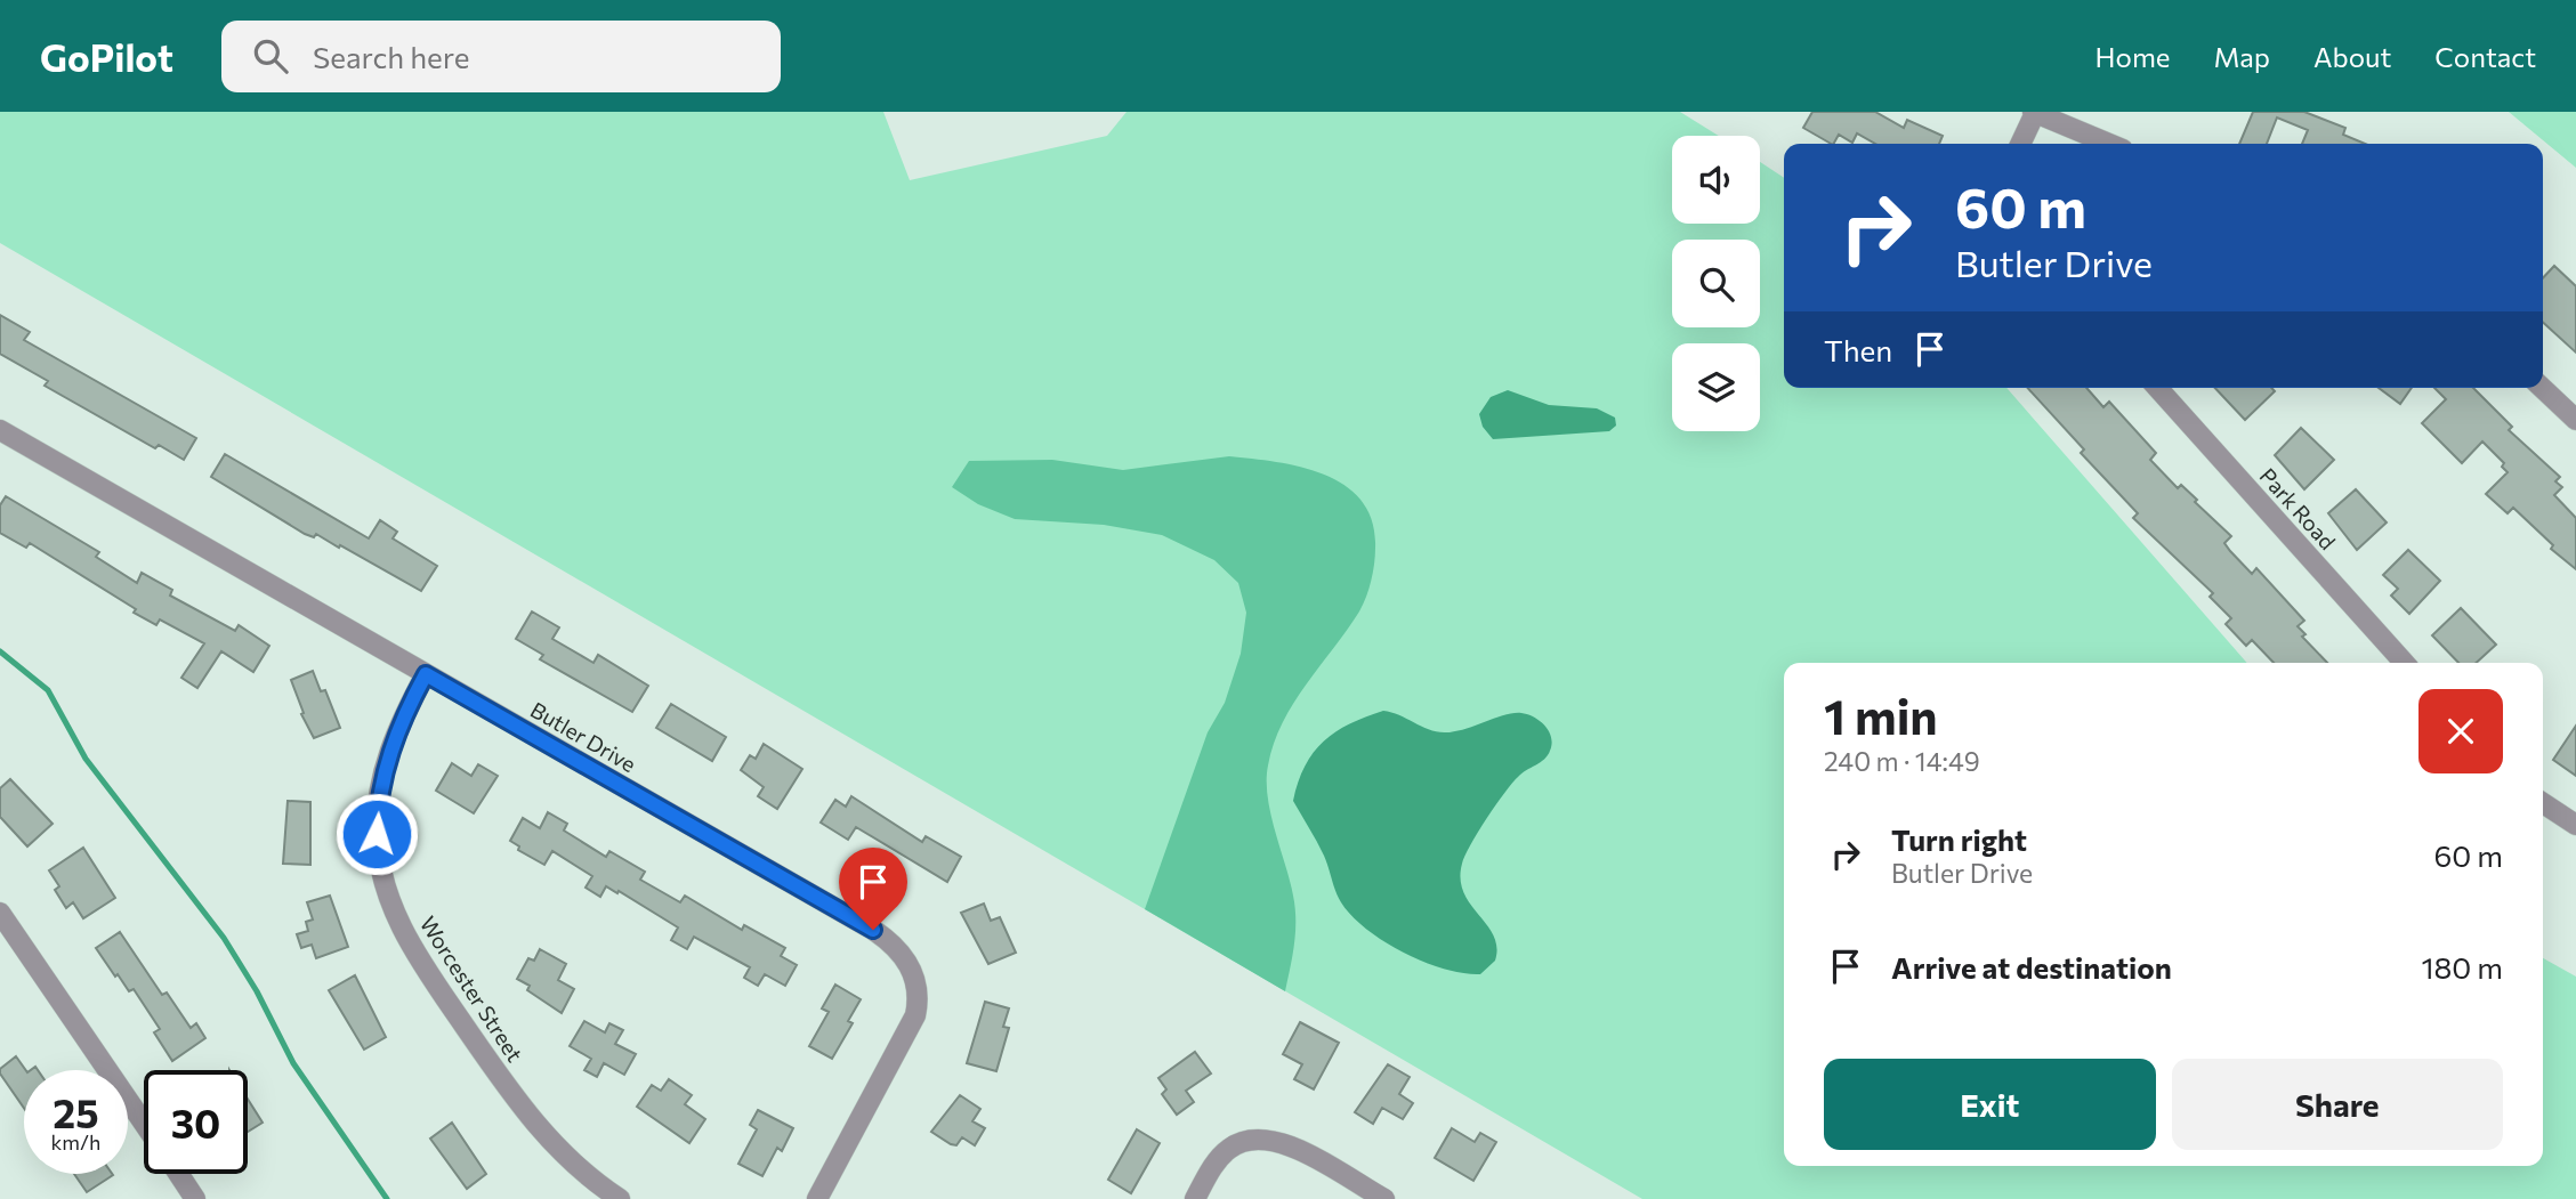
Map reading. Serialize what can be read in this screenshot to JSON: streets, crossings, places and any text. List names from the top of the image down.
{
  "streets": {
    "street": ["Park Road", "Butler Drive", "Worcester Street"]
  },
  "crossings": [
    ["Butler Drive", "Worcester Street"]
  ],
  "page": {
    "header": "GoPilot",
    "search": "Search here",
    "nav": [
      "Home",
      "Map",
      "About",
      "Contact"
    ],
    "turn": ["60 m", "Butler Drive"],
    "then": "Then",
    "heading": ["1 min", "240 m · 14:49"],
    "list": [
      {
        "name": "Turn right",
        "note": "Butler Drive",
        "value": "60 m"
      },
      {
        "name": "Arrive at destination",
        "value": "180 m"
      }
    ],
    "buttons": ["Exit", "Share"],
    "speed": "25 km/h",
    "limit": "30"
  }
}
